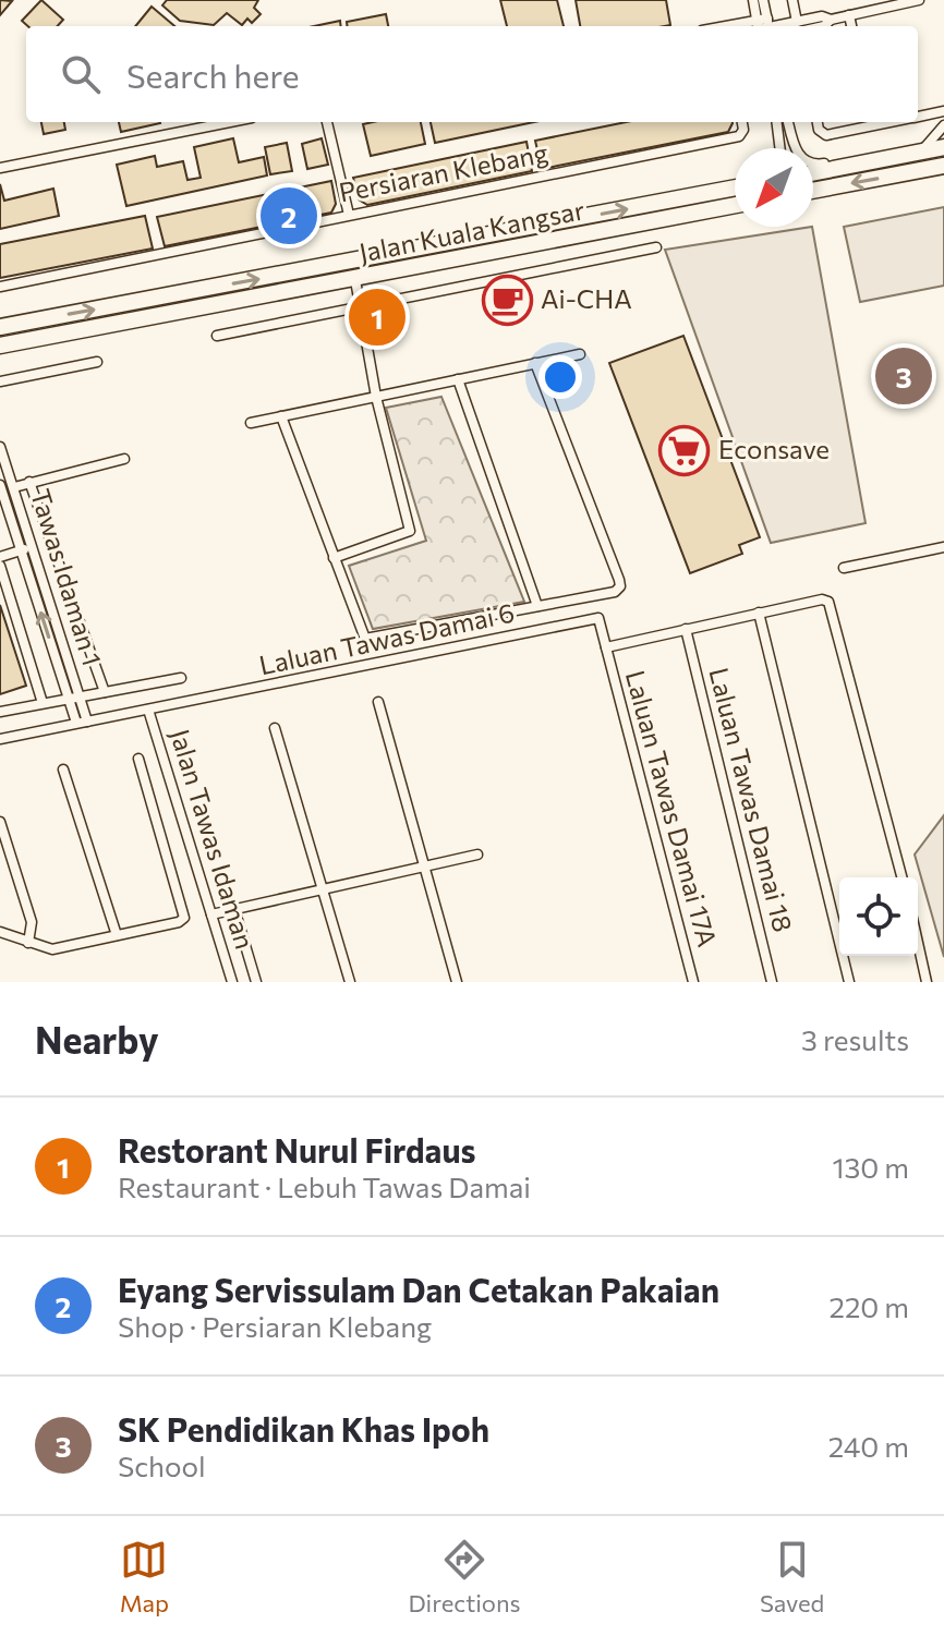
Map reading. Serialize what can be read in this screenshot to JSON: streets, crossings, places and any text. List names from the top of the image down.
{
  "streets": {
    "highway": ["Jalan Kuala Kangsar"],
    "street": [
      "Persiaran Klebang",
      "Tawas Idaman 1",
      "Laluan Tawas Damai 6",
      "Laluan Tawas Damai 18",
      "Laluan Tawas Damai 17A",
      "Jalan Tawas Idaman"
    ]
  },
  "crossings": [
    ["Tawas Idaman 1", "Laluan Tawas Damai 6"],
    ["Laluan Tawas Damai 6", "Laluan Tawas Damai 17A"],
    ["Laluan Tawas Damai 6", "Jalan Tawas Idaman"]
  ],
  "places": {
    "cafe": ["Ai-CHA"],
    "supermarket": ["Econsave"]
  },
  "north": "bottom left",
  "page": {
    "search": "Search here",
    "pins": ["2", "1", "3"],
    "heading": ["Nearby", "3 results"],
    "list": [
      {
        "mark": "1",
        "name": "Restorant Nurul Firdaus",
        "note": "Restaurant · Lebuh Tawas Damai",
        "value": "130 m"
      },
      {
        "mark": "2",
        "name": "Eyang Servissulam Dan Cetakan Pakaian",
        "note": "Shop · Persiaran Klebang",
        "value": "220 m"
      },
      {
        "mark": "3",
        "name": "SK Pendidikan Khas Ipoh",
        "note": "School",
        "value": "240 m"
      }
    ],
    "nav": ["Map", "Directions", "Saved"]
  }
}
